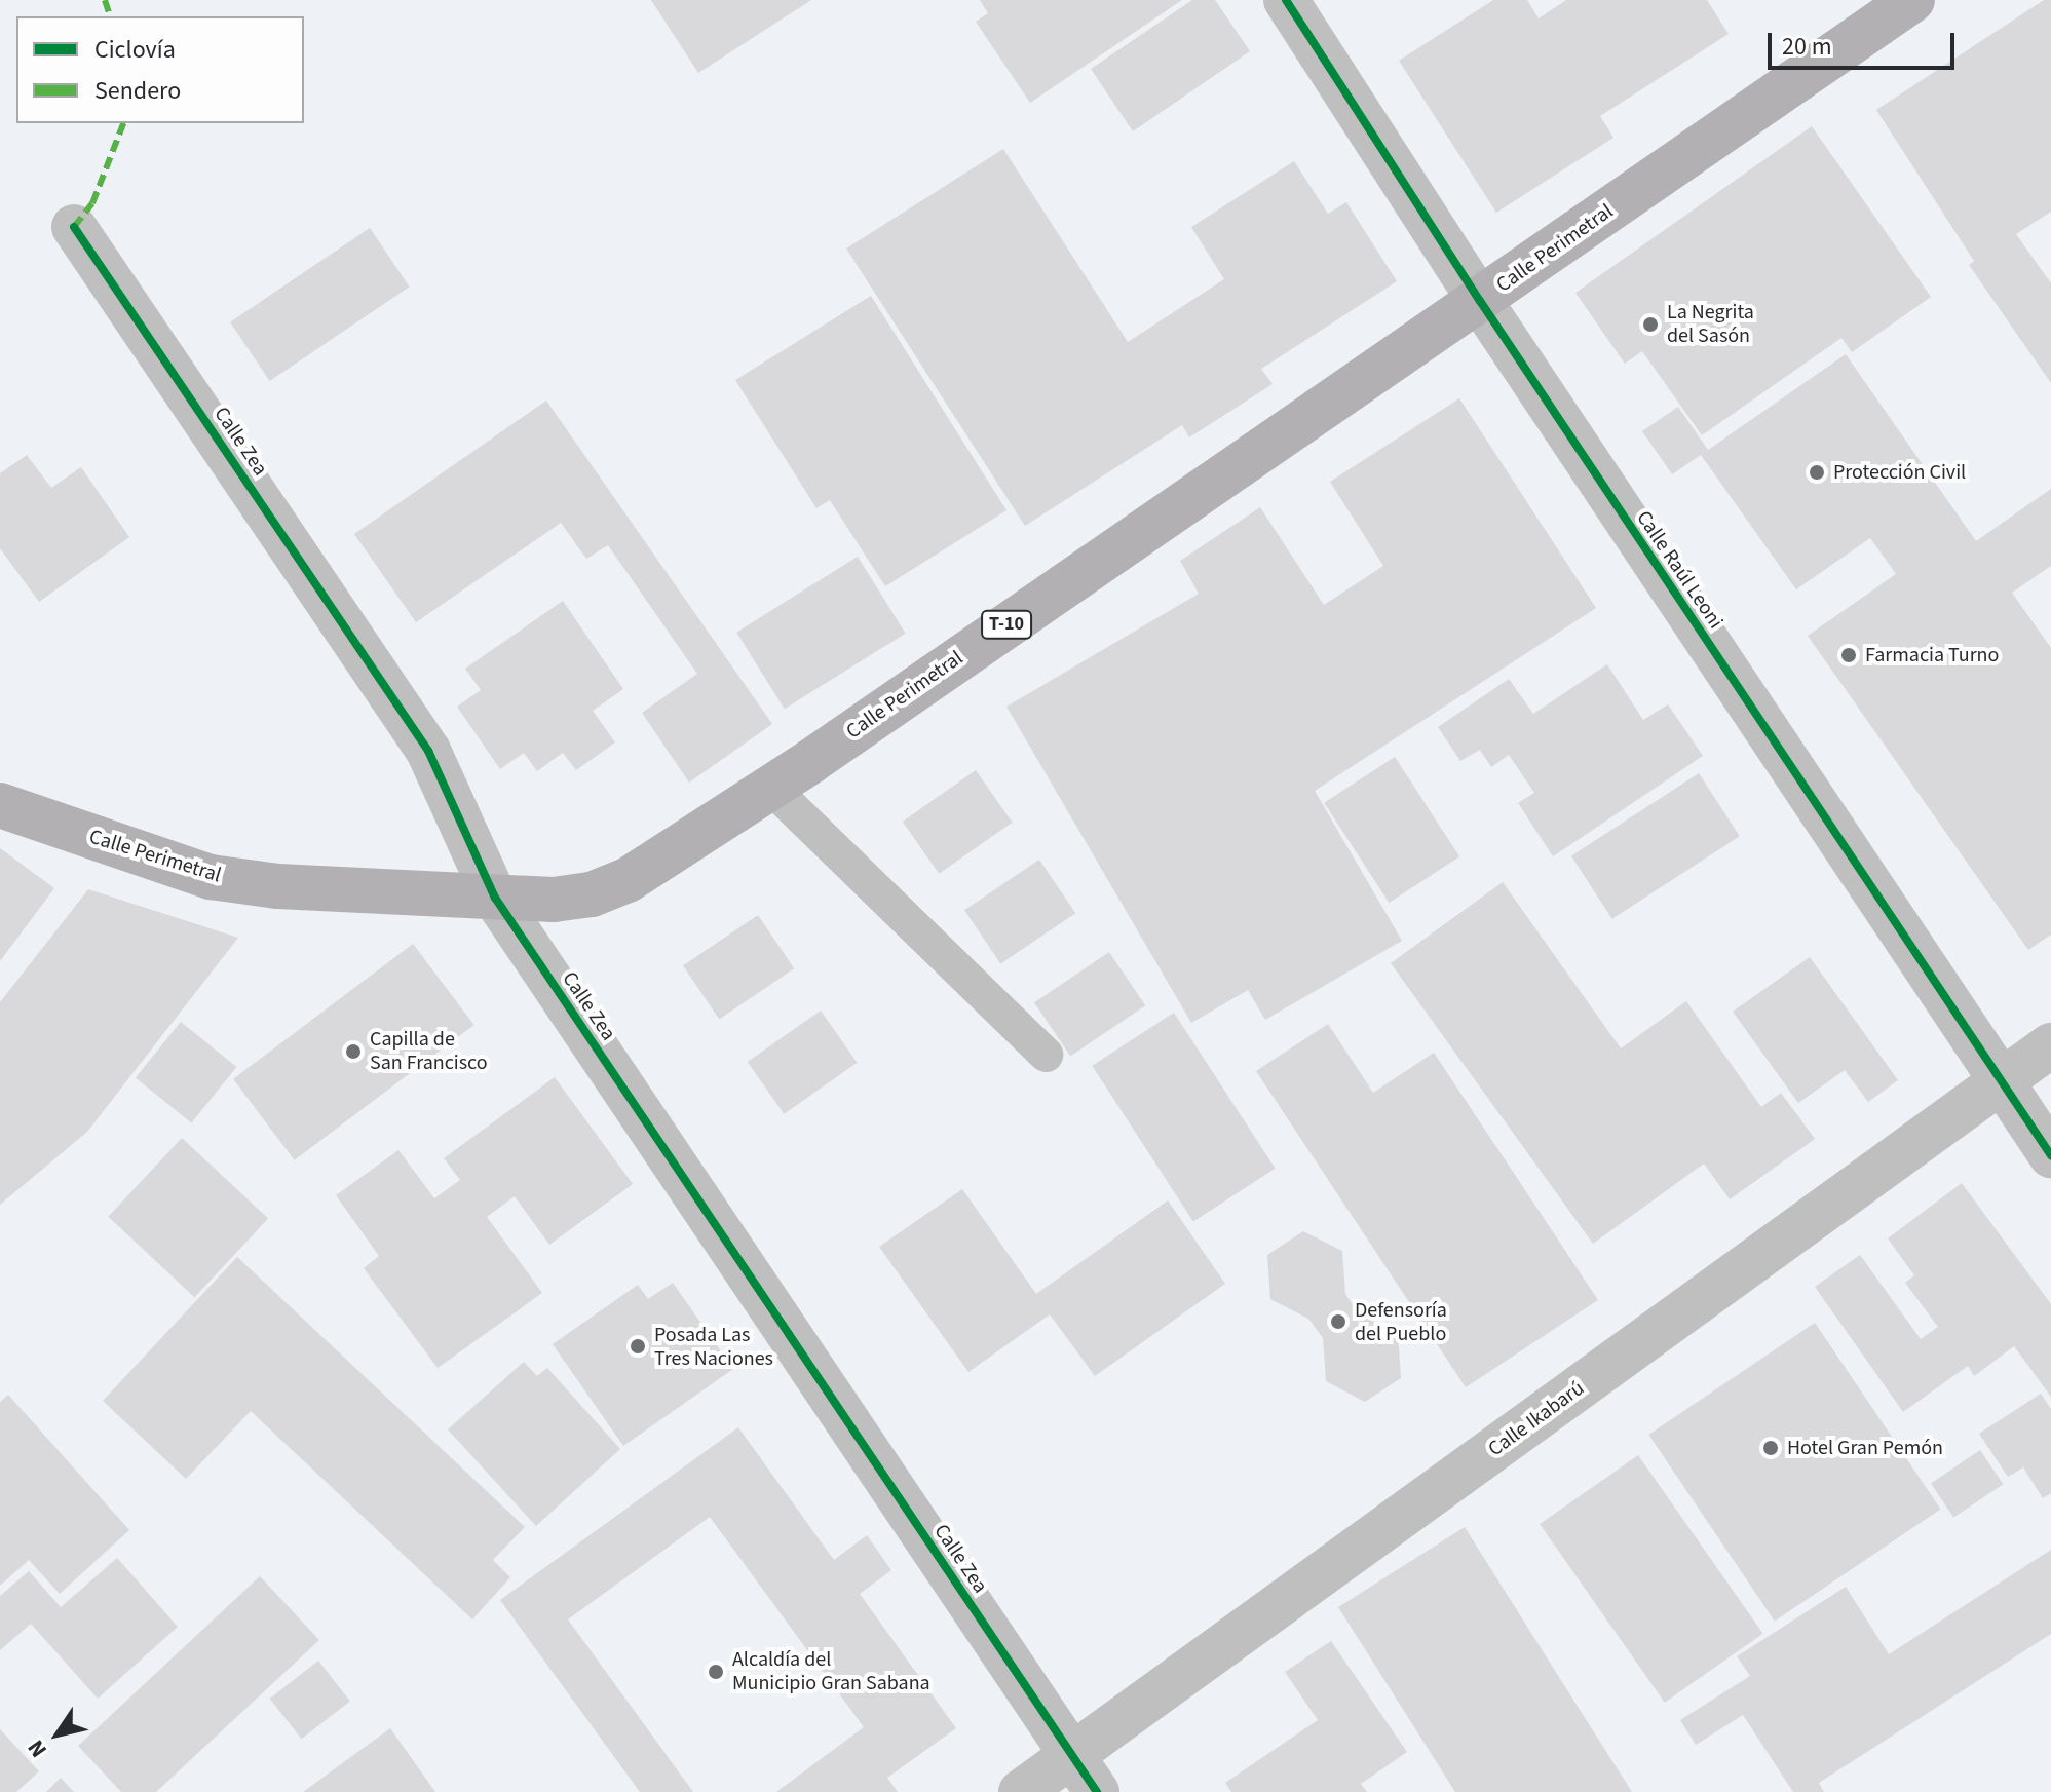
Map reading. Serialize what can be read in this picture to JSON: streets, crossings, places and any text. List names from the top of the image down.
{
  "streets": {
    "highway": ["Calle Perimetral", "T-10"],
    "street": ["Calle Zea", "Calle Raúl Leoni", "Calle Ikabarú"]
  },
  "crossings": [
    ["Calle Perimetral", "Calle Zea"],
    ["Calle Perimetral", "Calle Raúl Leoni"],
    ["Calle Zea", "Calle Ikabarú"],
    ["Calle Raúl Leoni", "Calle Ikabarú"]
  ],
  "places": [
    "La Negrita del Sasón",
    "Protección Civil",
    "Farmacia Turno",
    "Capilla de San Francisco",
    "Defensoría del Pueblo",
    "Posada Las Tres Naciones",
    "Hotel Gran Pemón",
    "Alcaldía del Municipio Gran Sabana"
  ],
  "legend": ["Ciclovía", "Sendero"],
  "scale_bar": "20 m",
  "north": "bottom left"
}
